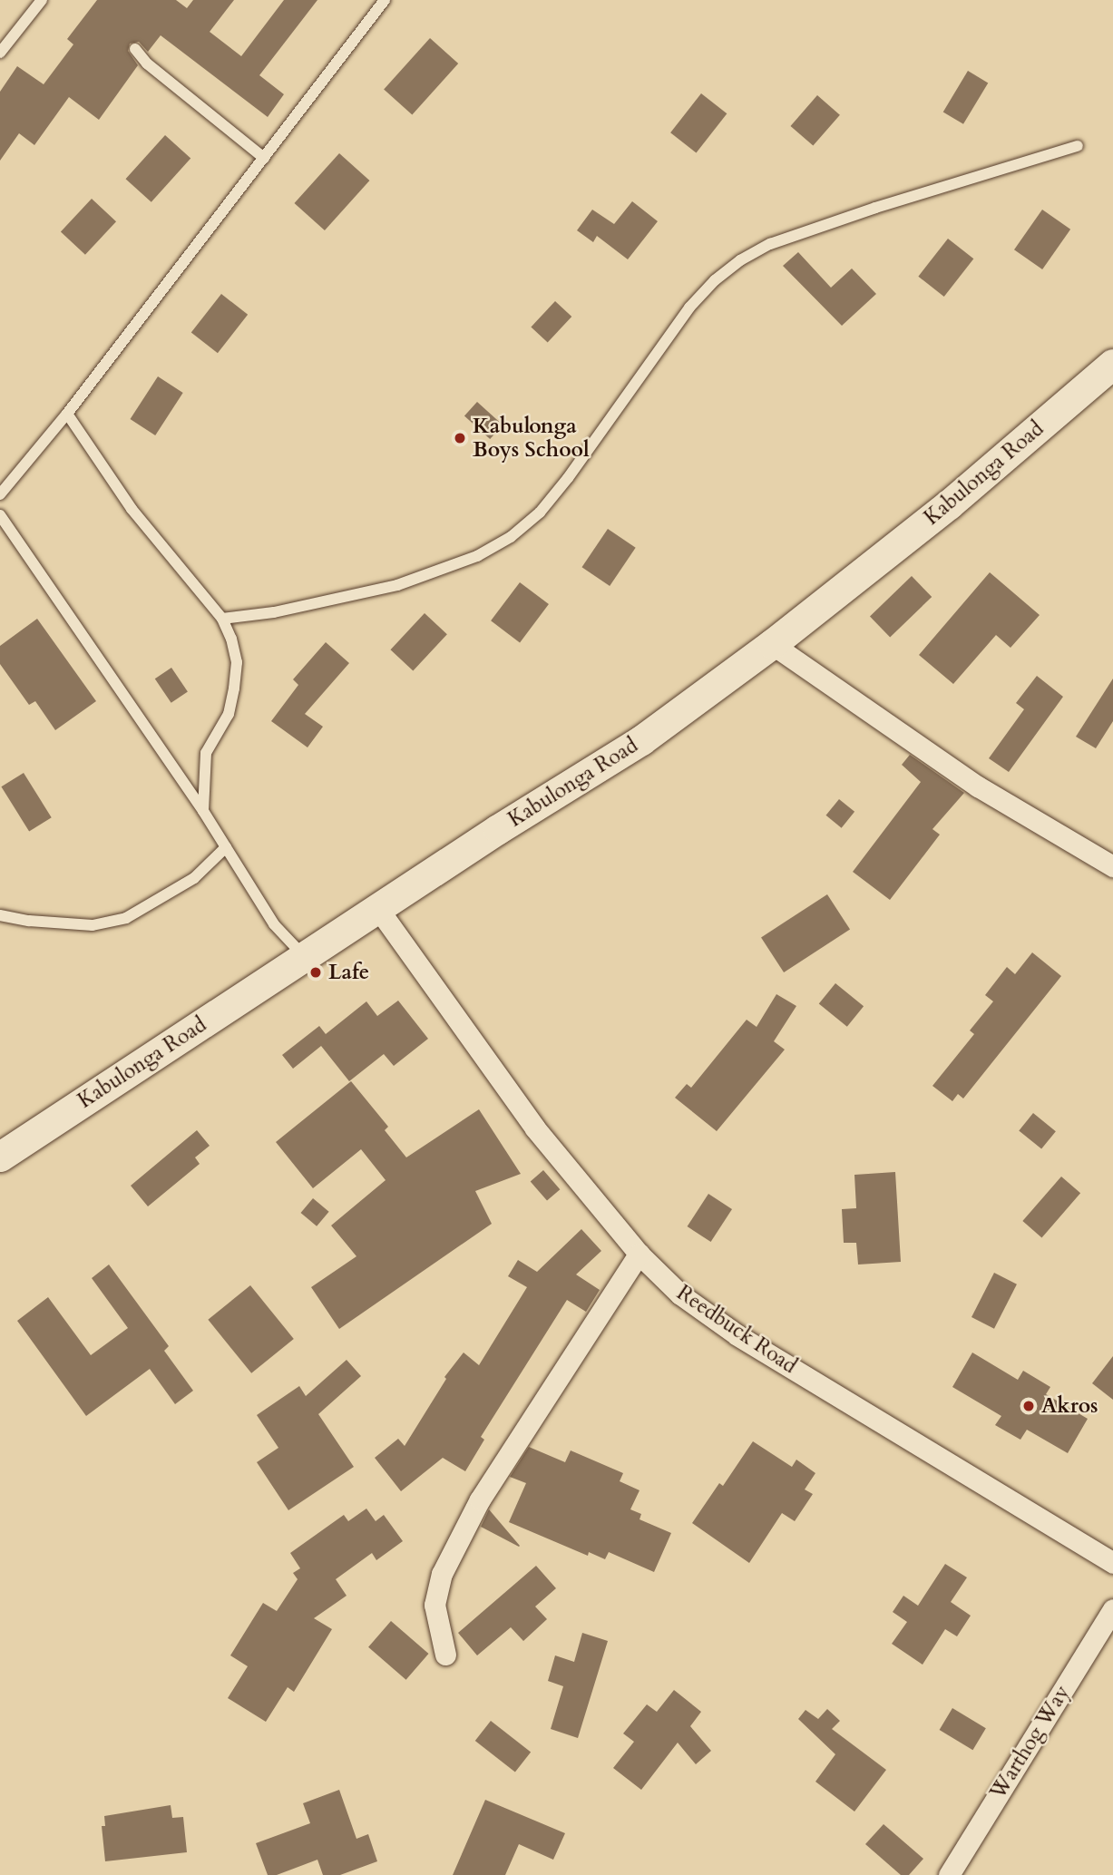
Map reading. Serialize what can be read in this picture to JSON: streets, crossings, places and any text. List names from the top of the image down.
{
  "streets": {
    "main road": ["Kabulonga Road"],
    "street": ["Reedbuck Road", "Warthog Way"]
  },
  "crossings": [
    ["Kabulonga Road", "Reedbuck Road"]
  ],
  "places": ["Kabulonga Boys School", "Lafe", "Akros"]
}
